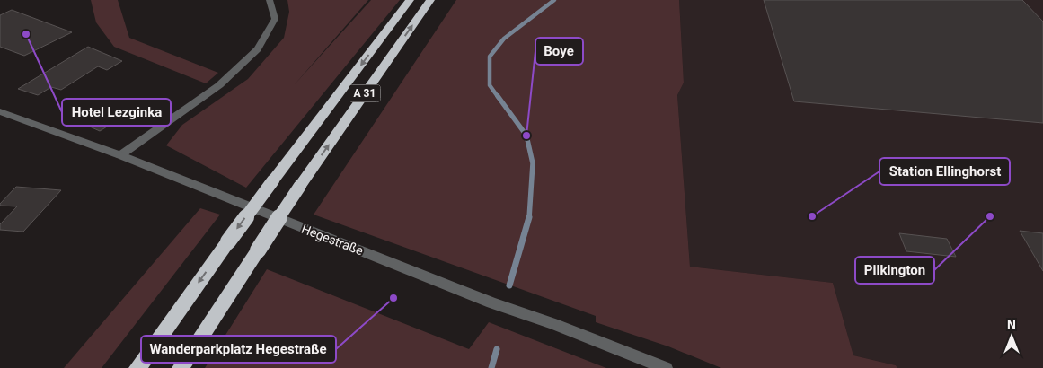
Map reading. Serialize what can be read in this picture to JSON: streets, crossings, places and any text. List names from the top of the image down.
{
  "streets": {
    "highway": ["A 31"],
    "street": ["Hegestraße"]
  },
  "places": [
    "Hotel Lezginka",
    "Boye",
    "Station Ellinghorst",
    "Pilkington",
    "Wanderparkplatz Hegestraße"
  ],
  "north": "top"
}
